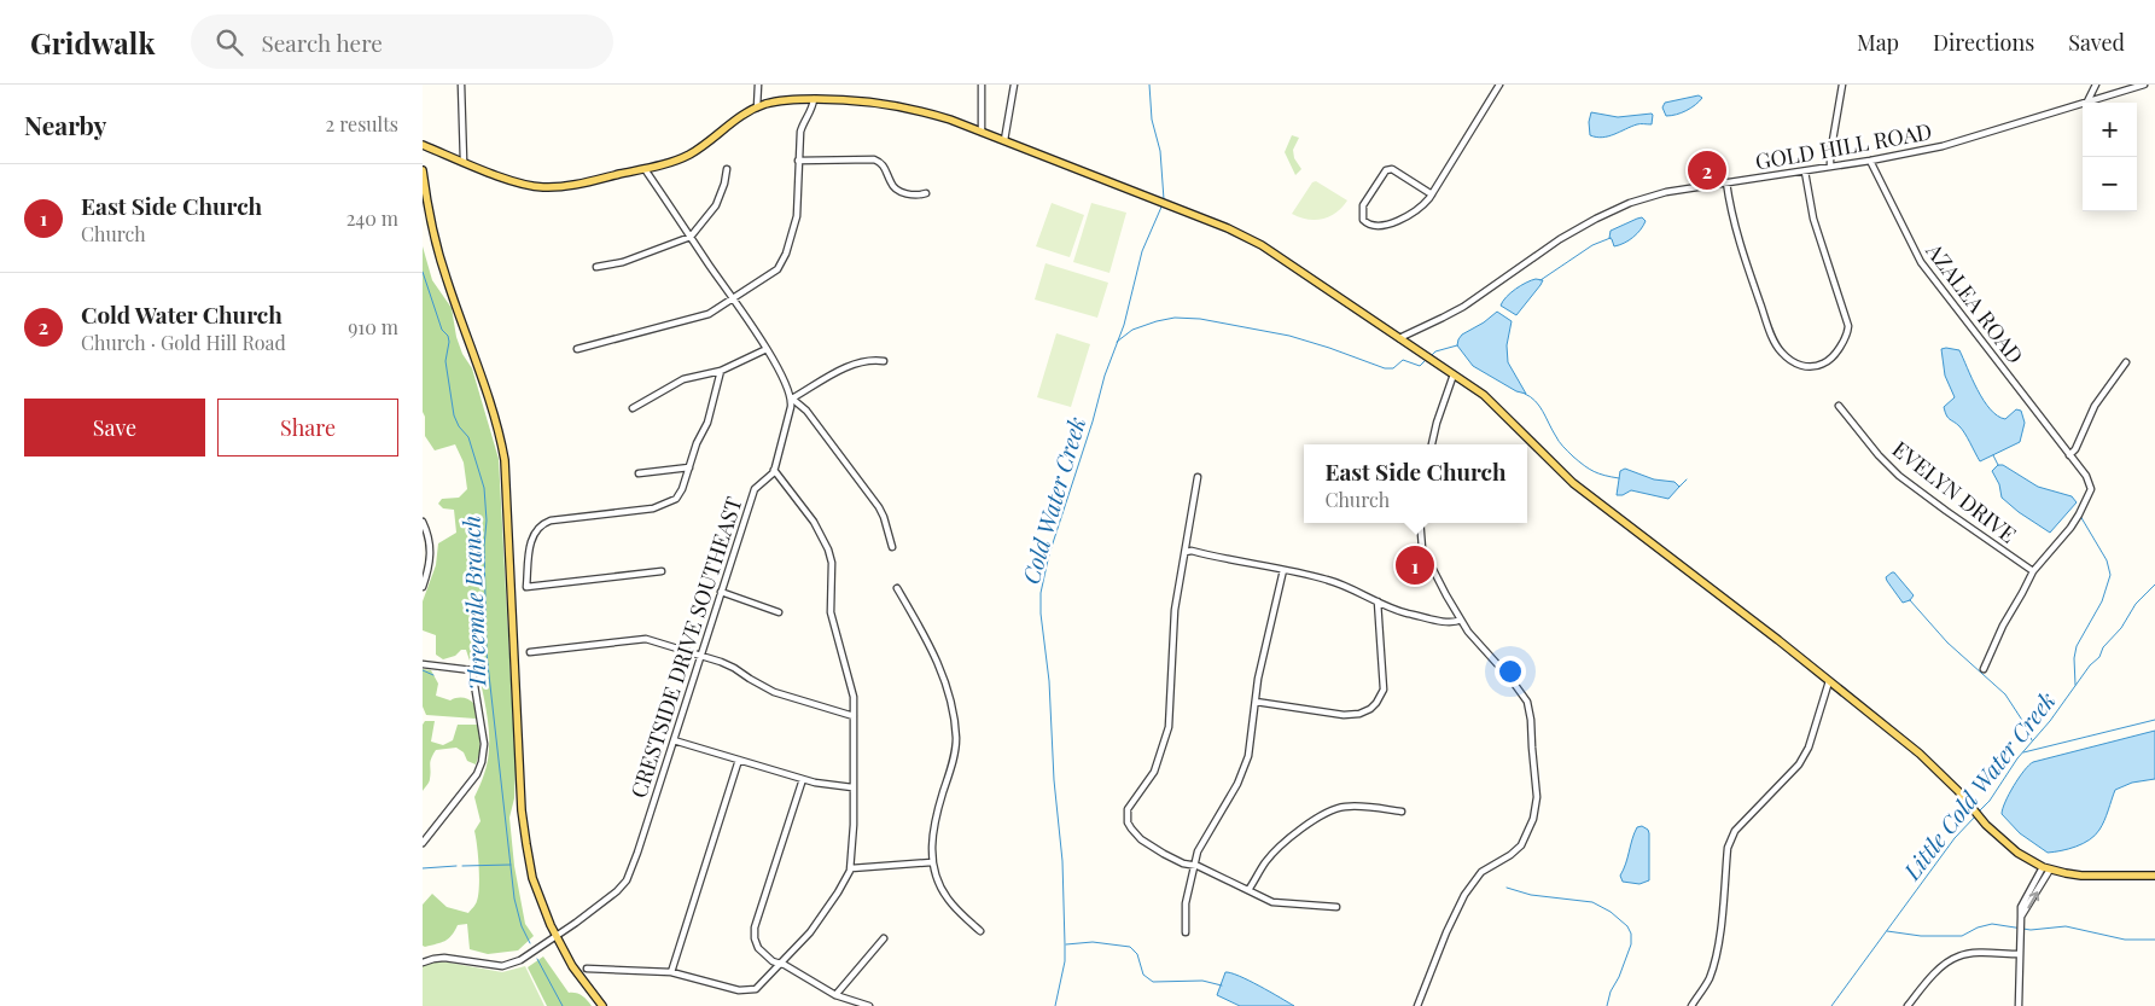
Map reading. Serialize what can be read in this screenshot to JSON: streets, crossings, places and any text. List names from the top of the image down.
{
  "streets": {
    "street": [
      "GOLD HILL ROAD",
      "AZALEA ROAD",
      "EVELYN DRIVE",
      "CRESTSIDE DRIVE SOUTHEAST"
    ]
  },
  "crossings": [
    ["GOLD HILL ROAD", "AZALEA ROAD"],
    ["AZALEA ROAD", "EVELYN DRIVE"]
  ],
  "water": ["Cold Water Creek", "Threemile Branch", "Little Cold Water Creek"],
  "page": {
    "header": "Gridwalk",
    "search": "Search here",
    "nav": ["Map", "Directions", "Saved"],
    "heading": ["Nearby", "2 results"],
    "map_buttons": ["+", "−"],
    "pins": ["2", "1"],
    "list": [
      {
        "mark": "1",
        "name": "East Side Church",
        "note": "Church",
        "value": "240 m"
      },
      {
        "mark": "2",
        "name": "Cold Water Church",
        "note": "Church · Gold Hill Road",
        "value": "910 m"
      }
    ],
    "buttons": ["Save", "Share"],
    "popup": ["East Side Church", "Church"]
  }
}
